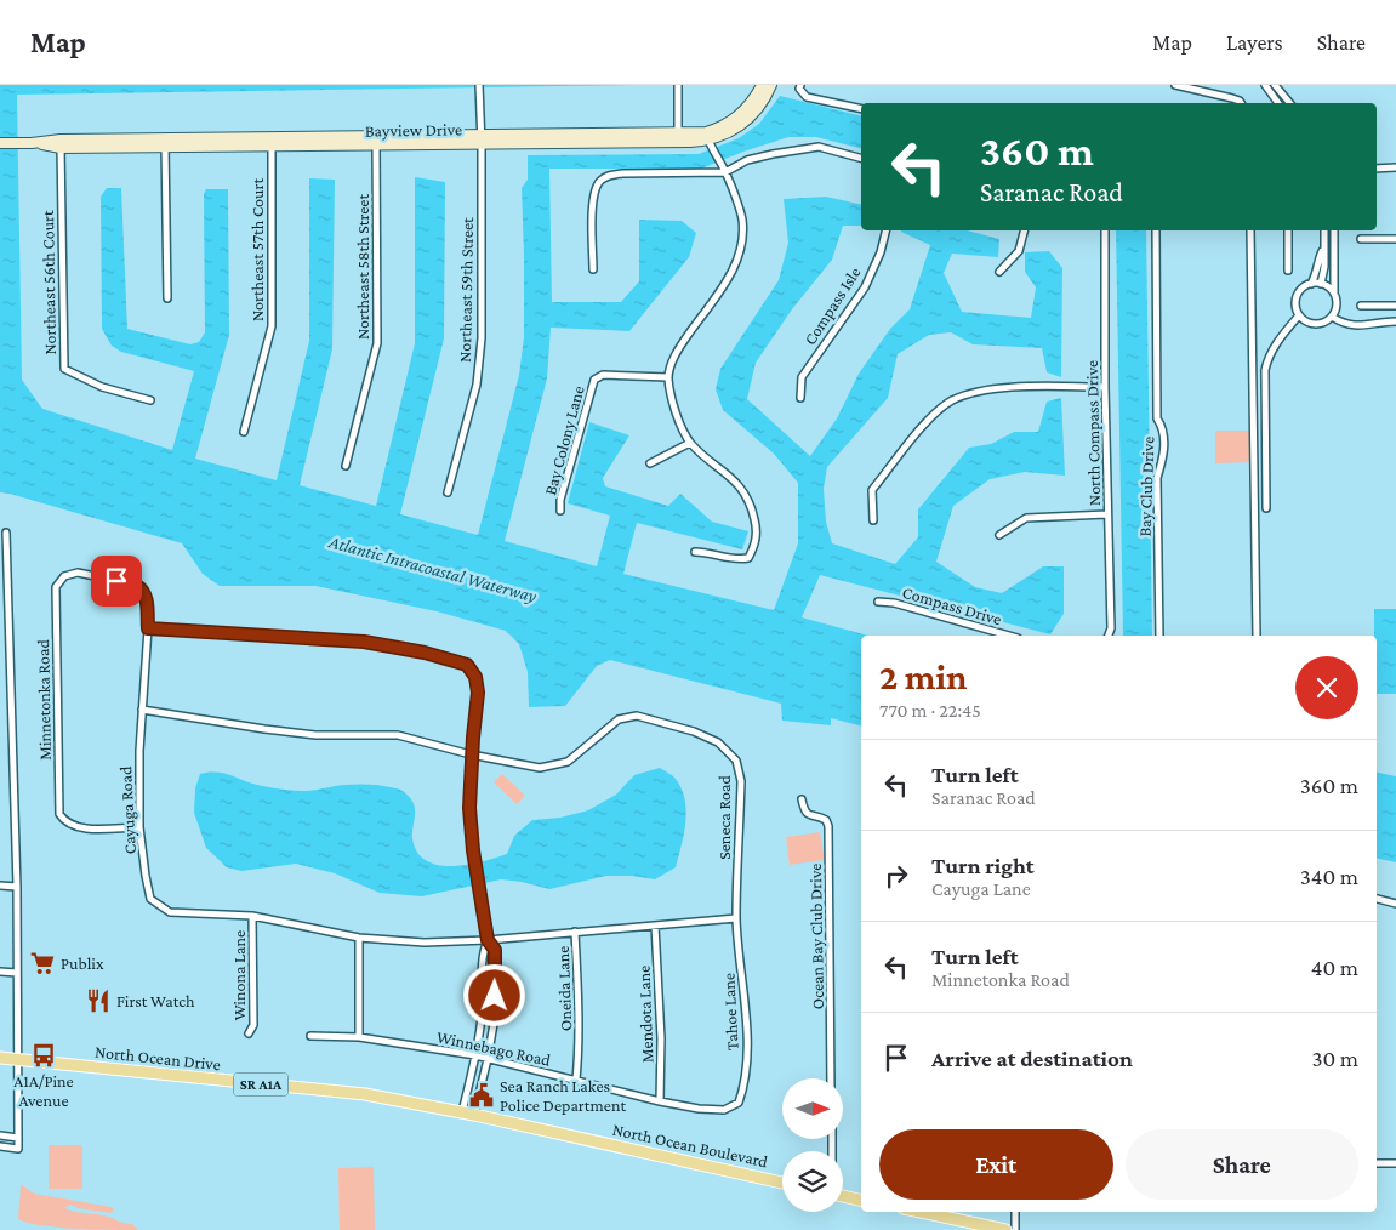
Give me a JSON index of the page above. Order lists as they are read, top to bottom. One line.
{"streets":{"main road":["North Ocean Drive","SR A1A","North Ocean Boulevard"],"street":["Bayview Drive","Northeast 57th Court","Northeast 58th Street","Northeast 56th Court","Northeast 59th Street","Compass Isle","North Compass Drive","Bay Colony Lane","Bay Club Drive","Compass Drive","Minnetonka Road","Cayuga Road","Seneca Road","Ocean Bay Club Drive","Winona Lane","Oneida Lane","Tahoe Lane","Mendota Lane","Winnebago Road"]},"crossings":[["Bayview Drive","Northeast 57th Court"],["Bayview Drive","Northeast 58th Street"],["Bayview Drive","Northeast 56th Court"],["Bayview Drive","Northeast 59th Street"],["Minnetonka Road","Cayuga Road"],["Cayuga Road","Winona Lane"],["Seneca Road","Tahoe Lane"],["Oneida Lane","Winnebago Road"],["Tahoe Lane","Winnebago Road"],["Mendota Lane","Winnebago Road"],["North Ocean Drive","SR A1A"],["North Ocean Drive","North Ocean Boulevard"]],"water":["Atlantic Intracoastal Waterway"],"places":{"supermarket":["Publix"],"restaurant":["First Watch"],"bus stop":["A1A/Pine Avenue"],"public building":["Sea Ranch Lakes Police Department"]},"north":"right","page":{"header":"Map","nav":["Map","Layers","Share"],"turn":["360 m","Saranac Road"],"heading":["2 min","770 m · 22:45"],"list":[{"name":"Turn left","note":"Saranac Road","value":"360 m"},{"name":"Turn right","note":"Cayuga Lane","value":"340 m"},{"name":"Turn left","note":"Minnetonka Road","value":"40 m"},{"name":"Arrive at destination","value":"30 m"}],"buttons":["Exit","Share"]}}
